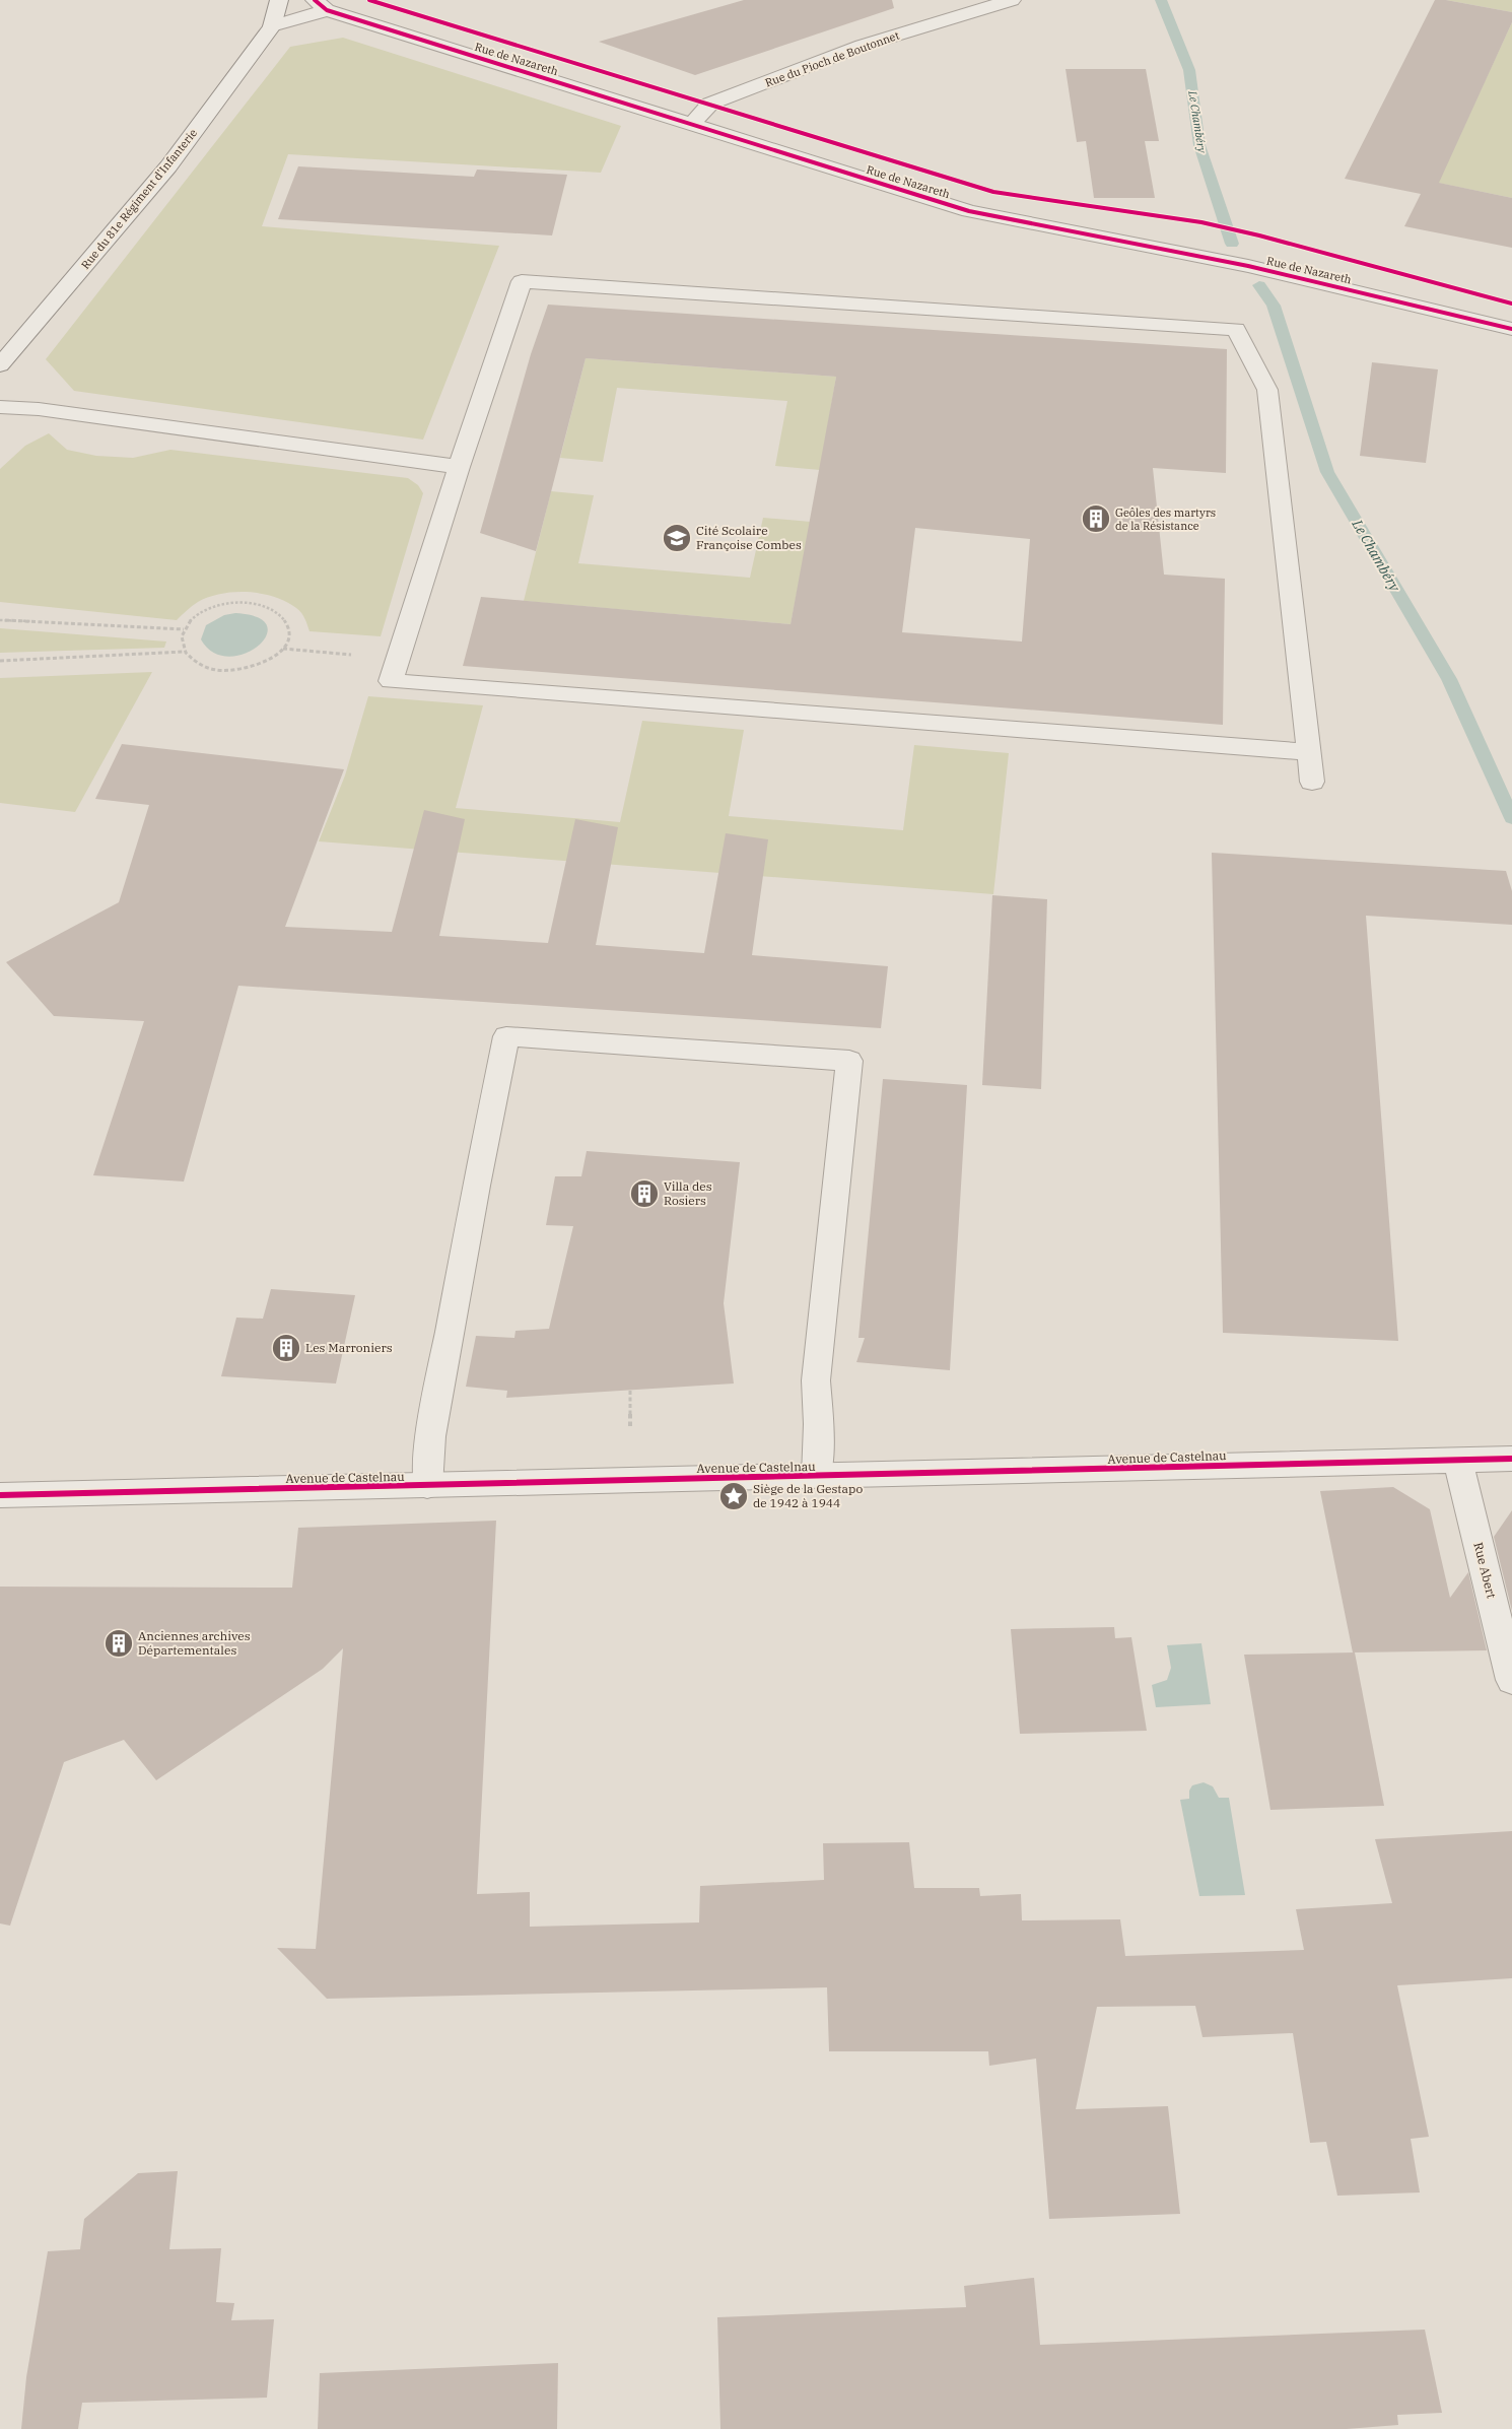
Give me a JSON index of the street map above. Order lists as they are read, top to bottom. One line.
{"streets":{"street":["Rue de Nazareth","Rue du Pioch de Boutonnet","Rue du 81e Régiment d'Infanterie","Avenue de Castelnau","Rue Abert"]},"crossings":[["Rue de Nazareth","Rue du Pioch de Boutonnet"],["Avenue de Castelnau","Rue Abert"]],"water":["Le Chambéry"],"places":{"building":["Geôles des martyrs de la Résistance","Villa des Rosiers","Les Marroniers","Anciennes archives Départementales"],"school or university":["Cité Scolaire Françoise Combes"],"place":["Siège de la Gestapo de 1942 à 1944"]}}
